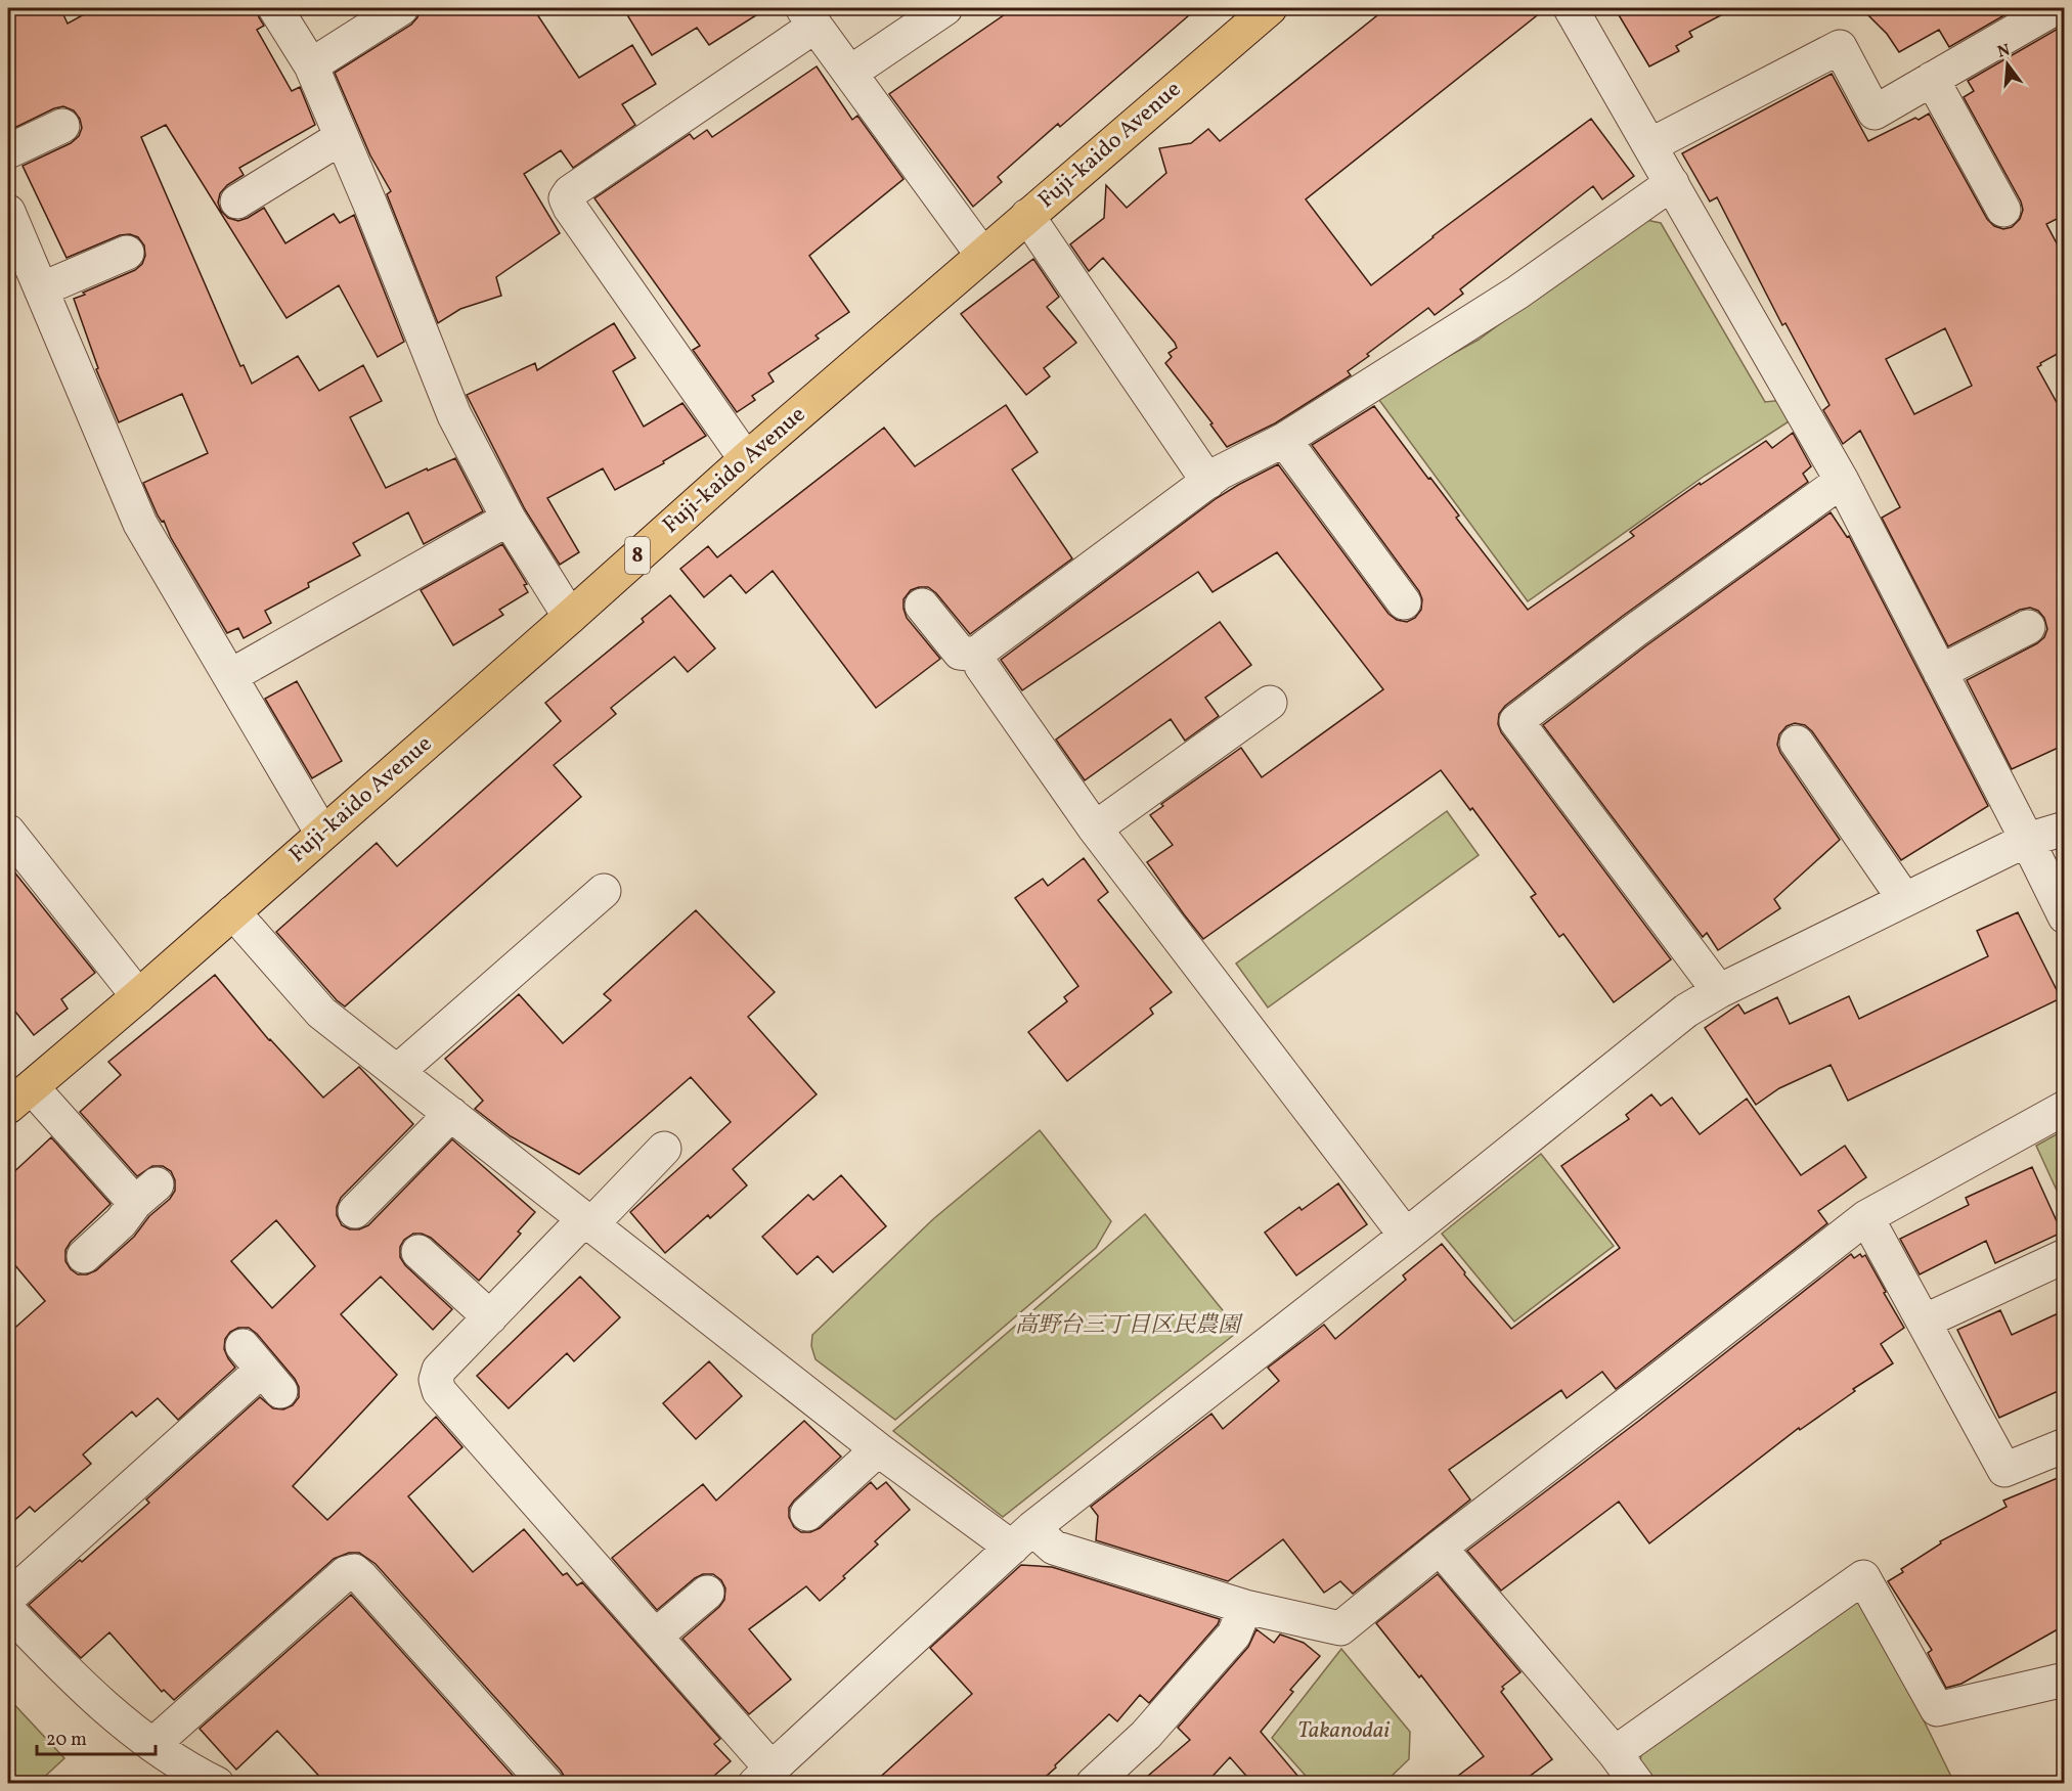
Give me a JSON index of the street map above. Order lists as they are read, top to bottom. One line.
{"streets":{"main road":["Fuji-kaido Avenue","8"]},"parks":["高野台三丁目区民農園","Takanodai"],"scale_bar":"20 m","north":"top"}
